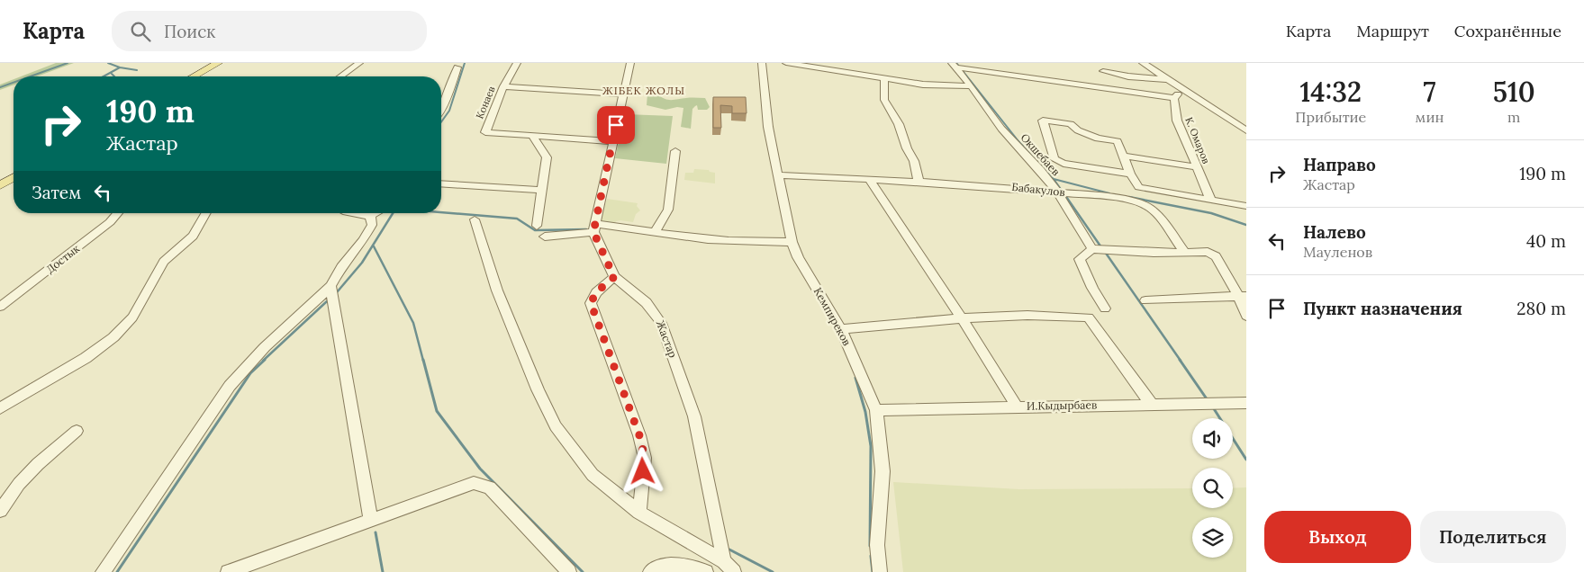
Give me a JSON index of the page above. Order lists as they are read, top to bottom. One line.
{"streets":{"street":["Конаев","К. Омаров","Окшебаев","Бабакулов","Достык","Кемпиреков","Жастар","И.Кыдырбаев"]},"crossings":[["Окшебаев","Бабакулов"],["Бабакулов","Кемпиреков"],["Кемпиреков","И.Кыдырбаев"]],"districts":["ЖІБЕК ЖОЛЫ"],"page":{"header":"Карта","search":"Поиск","nav":["Карта","Маршрут","Сохранённые"],"eta":["14:32","Прибытие","7","мин","510","m"],"turn":["190 m","Жастар"],"list":[{"name":"Направо","note":"Жастар","value":"190 m"},{"name":"Налево","note":"Мауленов","value":"40 m"},{"name":"Пункт назначения","value":"280 m"}],"then":"Затем","buttons":["Выход","Поделиться"]}}
